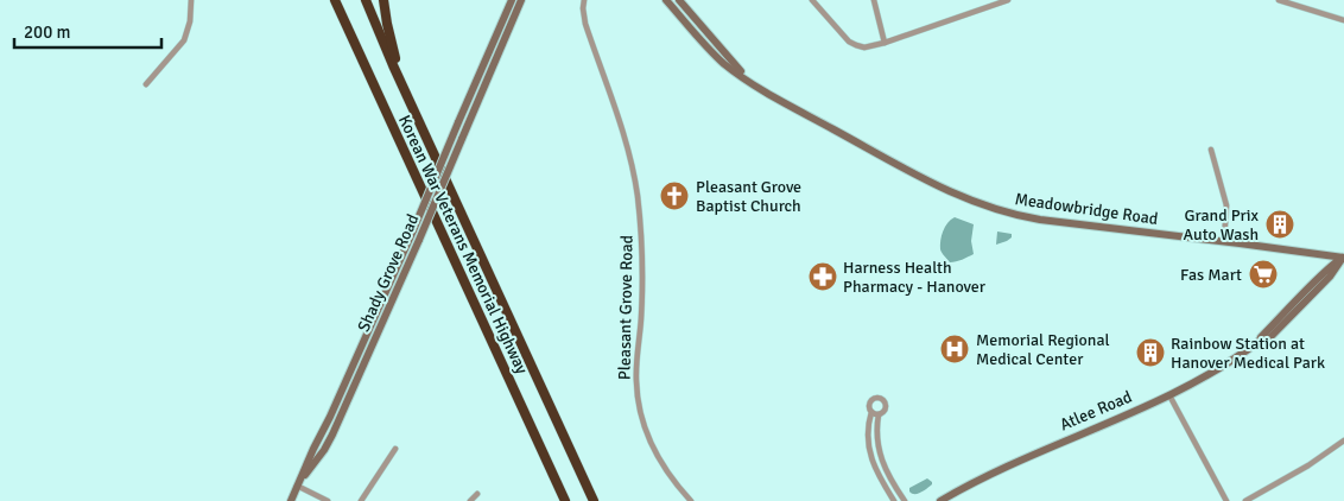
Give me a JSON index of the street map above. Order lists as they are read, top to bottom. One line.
{"streets":{"highway":["Korean War Veterans Memorial Highway"],"main road":["Meadowbridge Road","Shady Grove Road","Atlee Road"],"street":["Pleasant Grove Road"]},"crossings":[["Meadowbridge Road","Atlee Road"]],"places":{"church":["Pleasant Grove Baptist Church"],"building":["Grand Prix Auto Wash","Rainbow Station at Hanover Medical Park"],"supermarket":["Fas Mart"],"pharmacy":["Harness Health Pharmacy - Hanover"],"hospital":["Memorial Regional Medical Center"]},"scale_bar":"200 m"}
